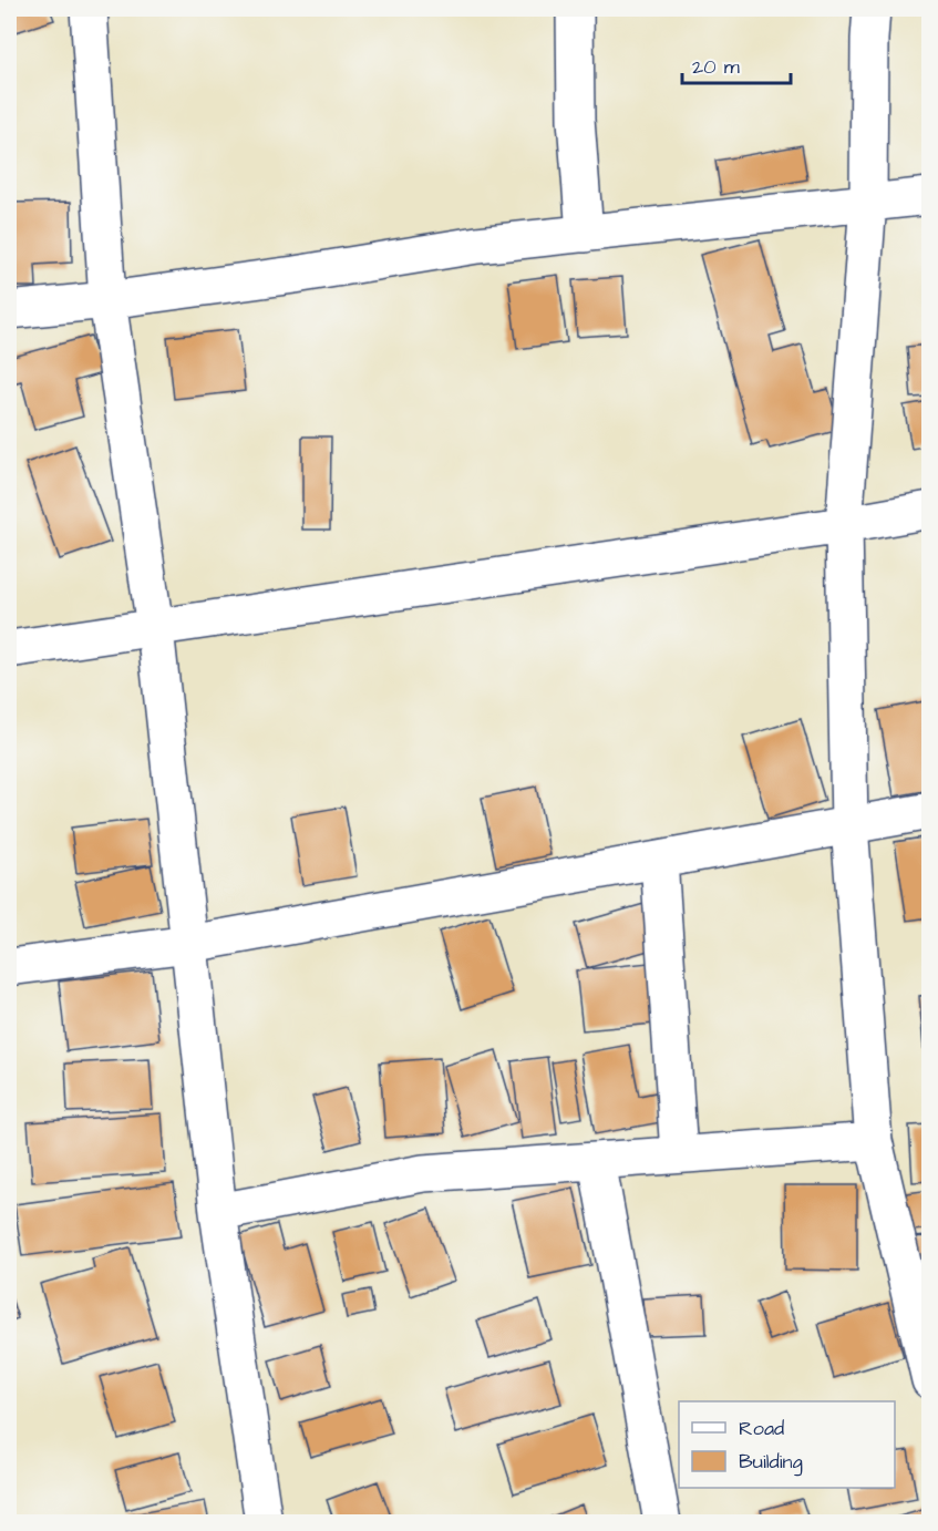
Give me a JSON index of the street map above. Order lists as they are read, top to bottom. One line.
{"legend":["Road","Building"],"scale_bar":"20 m"}
